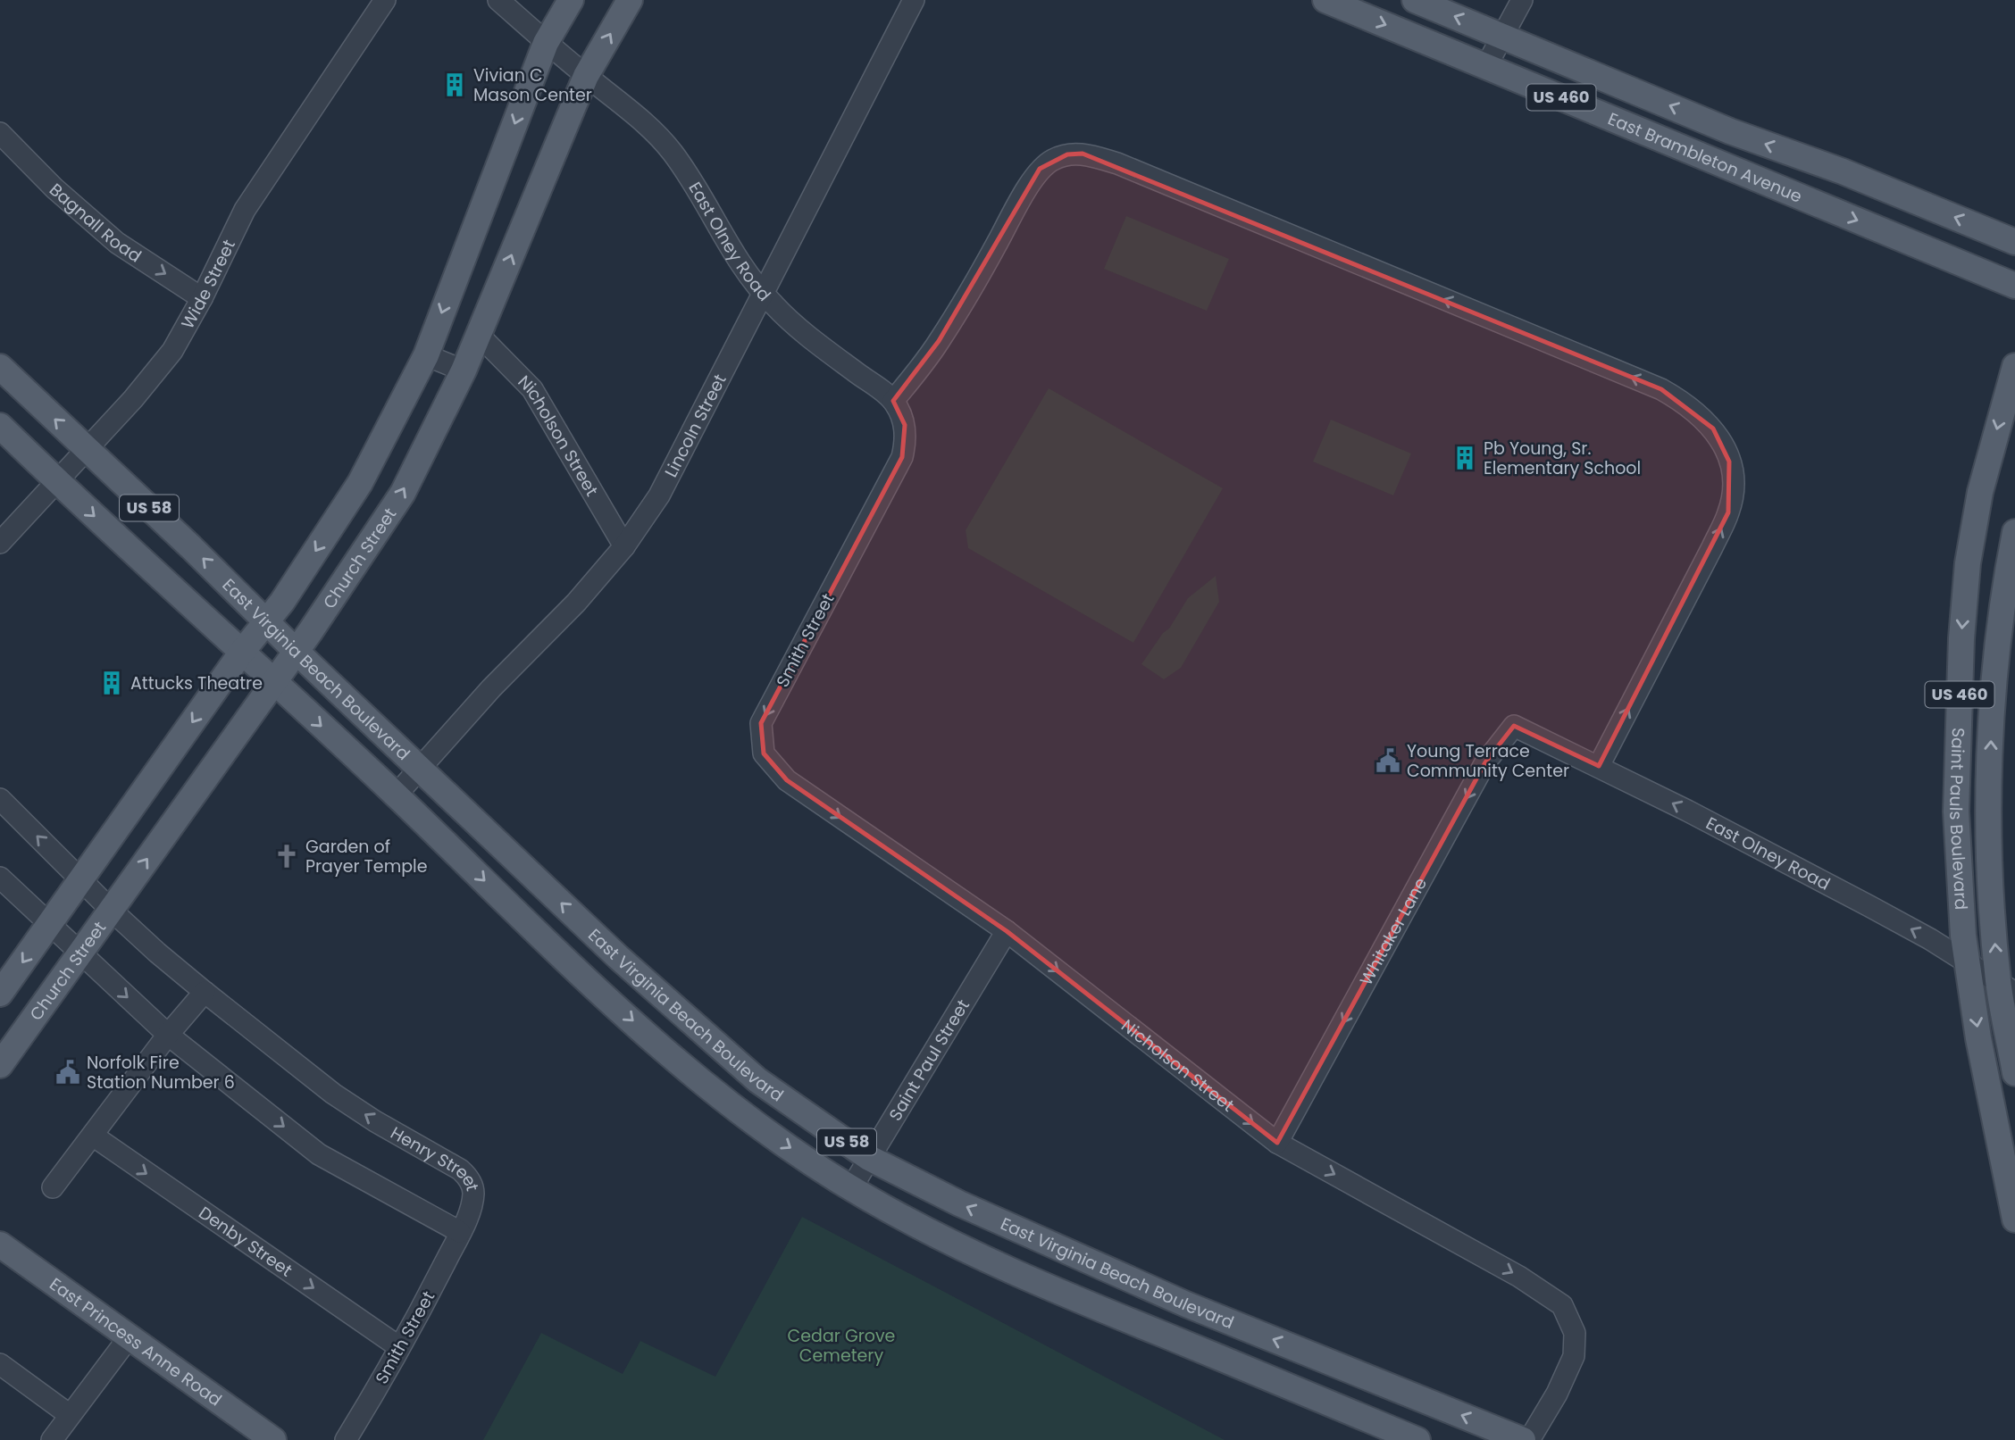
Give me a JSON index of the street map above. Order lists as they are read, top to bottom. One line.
{"streets":{"main road":["US 460","East Brambleton Avenue","US 58","Church Street","East Virginia Beach Boulevard","Saint Pauls Boulevard","East Princess Anne Road"],"street":["Bagnall Road","East Olney Road","Wide Street","Lincoln Street","Nicholson Street","Smith Street","Whitaker Lane","Saint Paul Street","Henry Street","Denby Street"]},"crossings":[["Bagnall Road","Wide Street"],["East Olney Road","Lincoln Street"],["East Olney Road","Church Street"],["East Olney Road","Smith Street"],["East Olney Road","Saint Pauls Boulevard"],["East Olney Road","Whitaker Lane"],["Wide Street","US 58"],["Wide Street","East Virginia Beach Boulevard"],["Lincoln Street","Nicholson Street"],["Lincoln Street","US 58"],["Lincoln Street","East Virginia Beach Boulevard"],["Nicholson Street","Church Street"],["Nicholson Street","Smith Street"],["Nicholson Street","Whitaker Lane"],["Nicholson Street","Saint Paul Street"],["US 58","Church Street"],["US 58","Saint Paul Street"],["Church Street","East Virginia Beach Boulevard"],["Church Street","Henry Street"],["Smith Street","Henry Street"],["Smith Street","Denby Street"],["East Virginia Beach Boulevard","Saint Paul Street"]],"one_way":["Bagnall Road","East Olney Road","Nicholson Street","Smith Street","Whitaker Lane","Denby Street"],"parks":["Cedar Grove Cemetery"],"places":{"building":["Vivian C Mason Center","Pb Young, Sr. Elementary School","Attucks Theatre"],"public building":["Young Terrace Community Center","Norfolk Fire Station Number 6"],"church":["Garden of Prayer Temple"]}}
